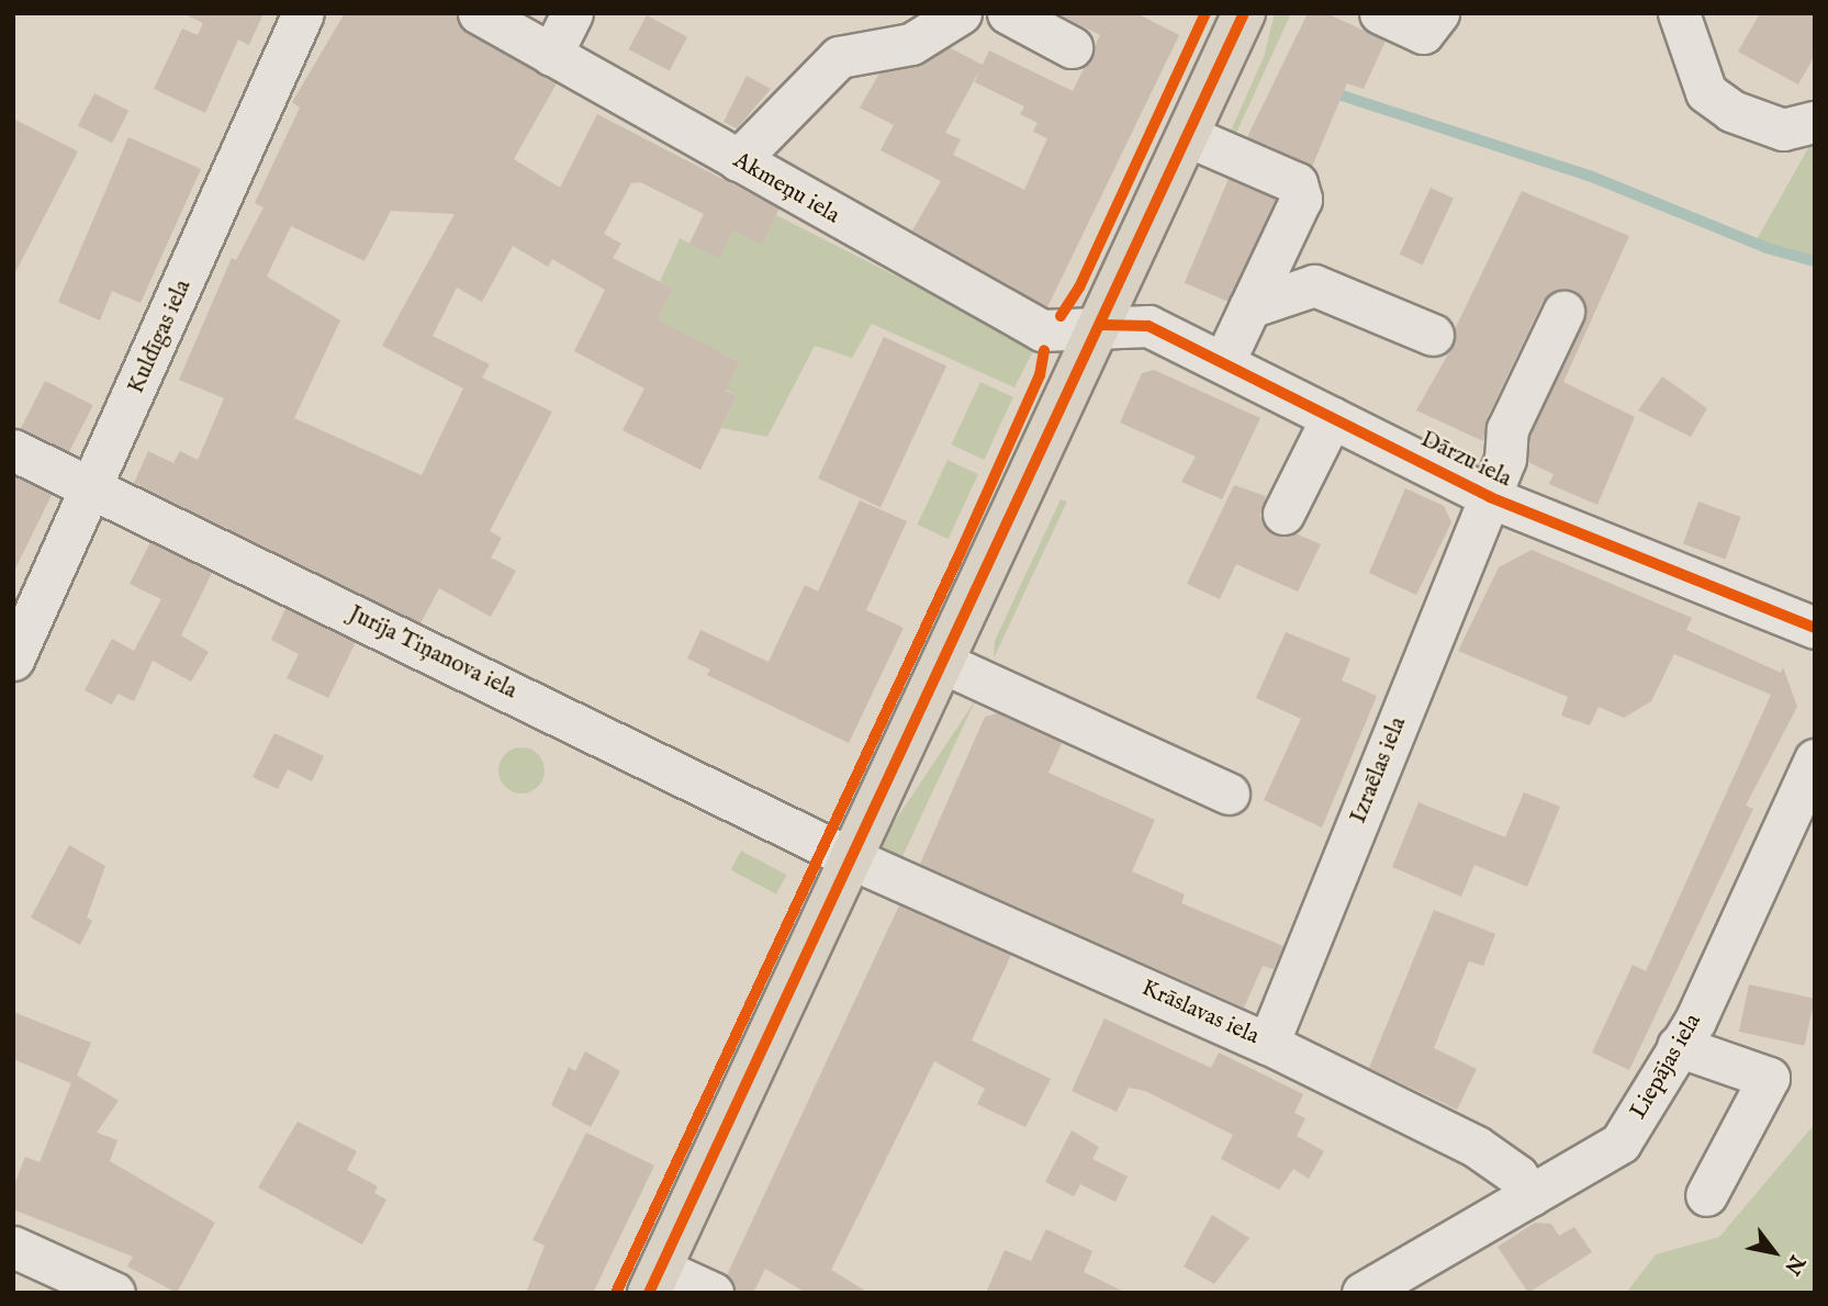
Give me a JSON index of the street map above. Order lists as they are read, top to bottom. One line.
{"streets":{"street":["Akmeņu iela","Kuldīgas iela","Dārzu iela","Jurija Tiņanova iela","Izraēlas iela","Krāslavas iela","Liepājas iela"]},"crossings":[["Akmeņu iela","Dārzu iela"],["Kuldīgas iela","Jurija Tiņanova iela"],["Dārzu iela","Izraēlas iela"],["Jurija Tiņanova iela","Krāslavas iela"],["Izraēlas iela","Krāslavas iela"],["Krāslavas iela","Liepājas iela"]],"north":"bottom right"}
